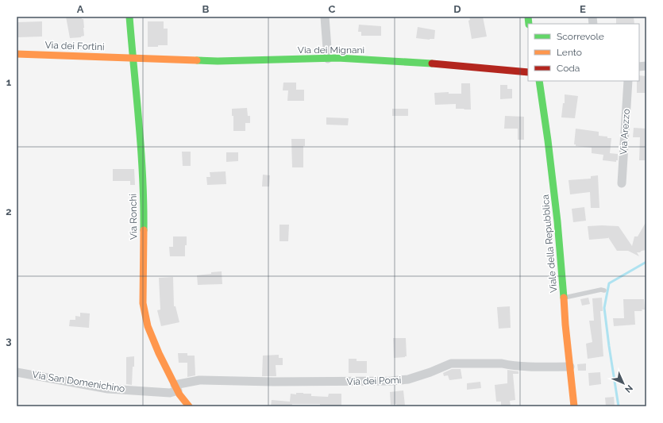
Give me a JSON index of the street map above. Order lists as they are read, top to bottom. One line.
{"streets":{"street":["Via dei Fortini","Via dei Mignani","Via Arezzo","Via Ronchi","Viale della Repubblica","Via dei Pomi","Via San Domenichino"]},"crossings":[["Via dei Fortini","Via dei Mignani"],["Via dei Fortini","Via Ronchi"],["Via dei Mignani","Via Ronchi"],["Via Ronchi","Via dei Pomi"],["Via Ronchi","Via San Domenichino"],["Viale della Repubblica","Via dei Pomi"],["Via dei Pomi","Via San Domenichino"]],"legend":["Scorrevole","Lento","Coda"],"north":"bottom right","grid":{"columns":["A","B","C","D","E"],"rows":["1","2","3"]}}
